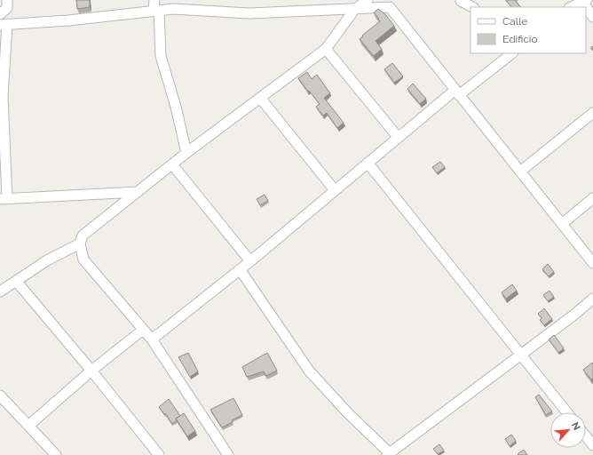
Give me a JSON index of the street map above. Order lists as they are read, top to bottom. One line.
{"legend":["Calle","Edificio"],"north":"top right"}
